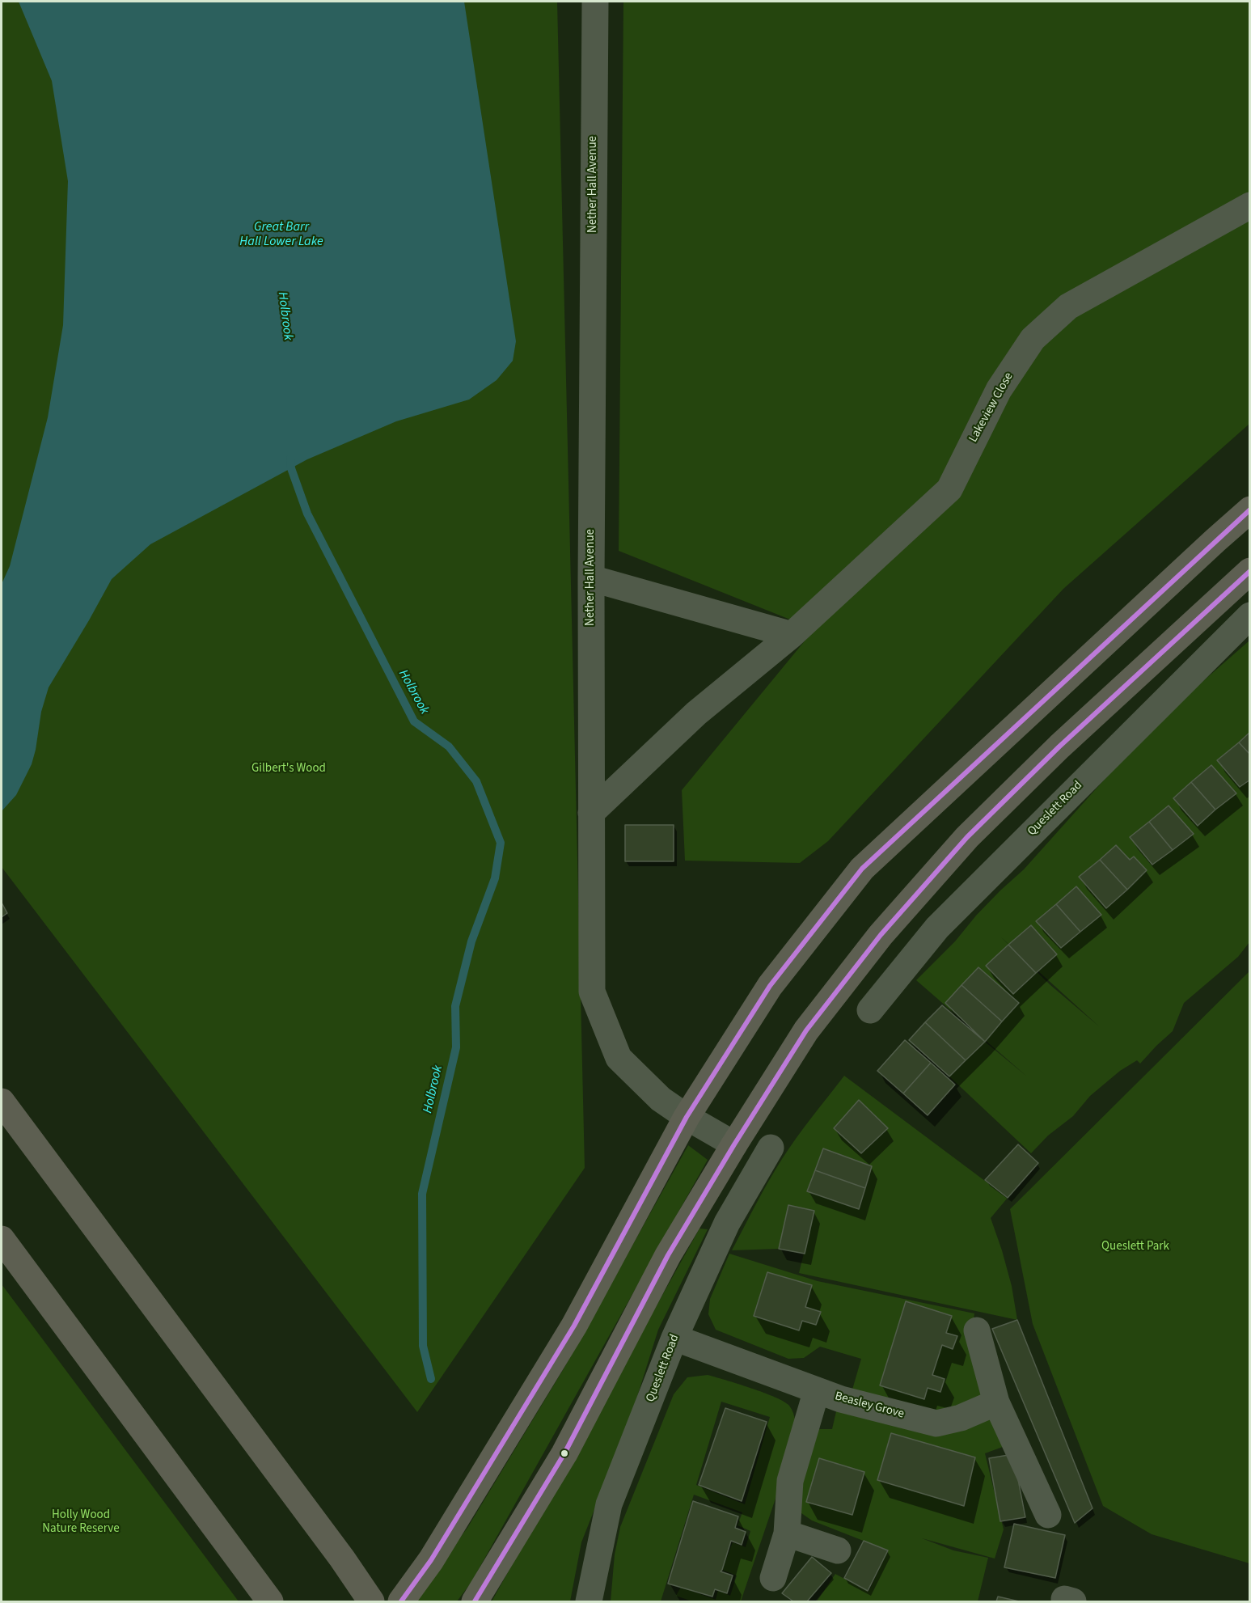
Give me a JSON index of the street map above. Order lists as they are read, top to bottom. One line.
{"streets":{"street":["Nether Hall Avenue","Lakeview Close","Queslett Road","Beasley Grove"]},"crossings":[["Nether Hall Avenue","Lakeview Close"],["Queslett Road","Beasley Grove"]],"water":["Great Barr Hall Lower Lake","Holbrook"],"parks":["Gilbert's Wood","Queslett Park","Holly Wood Nature Reserve"]}
